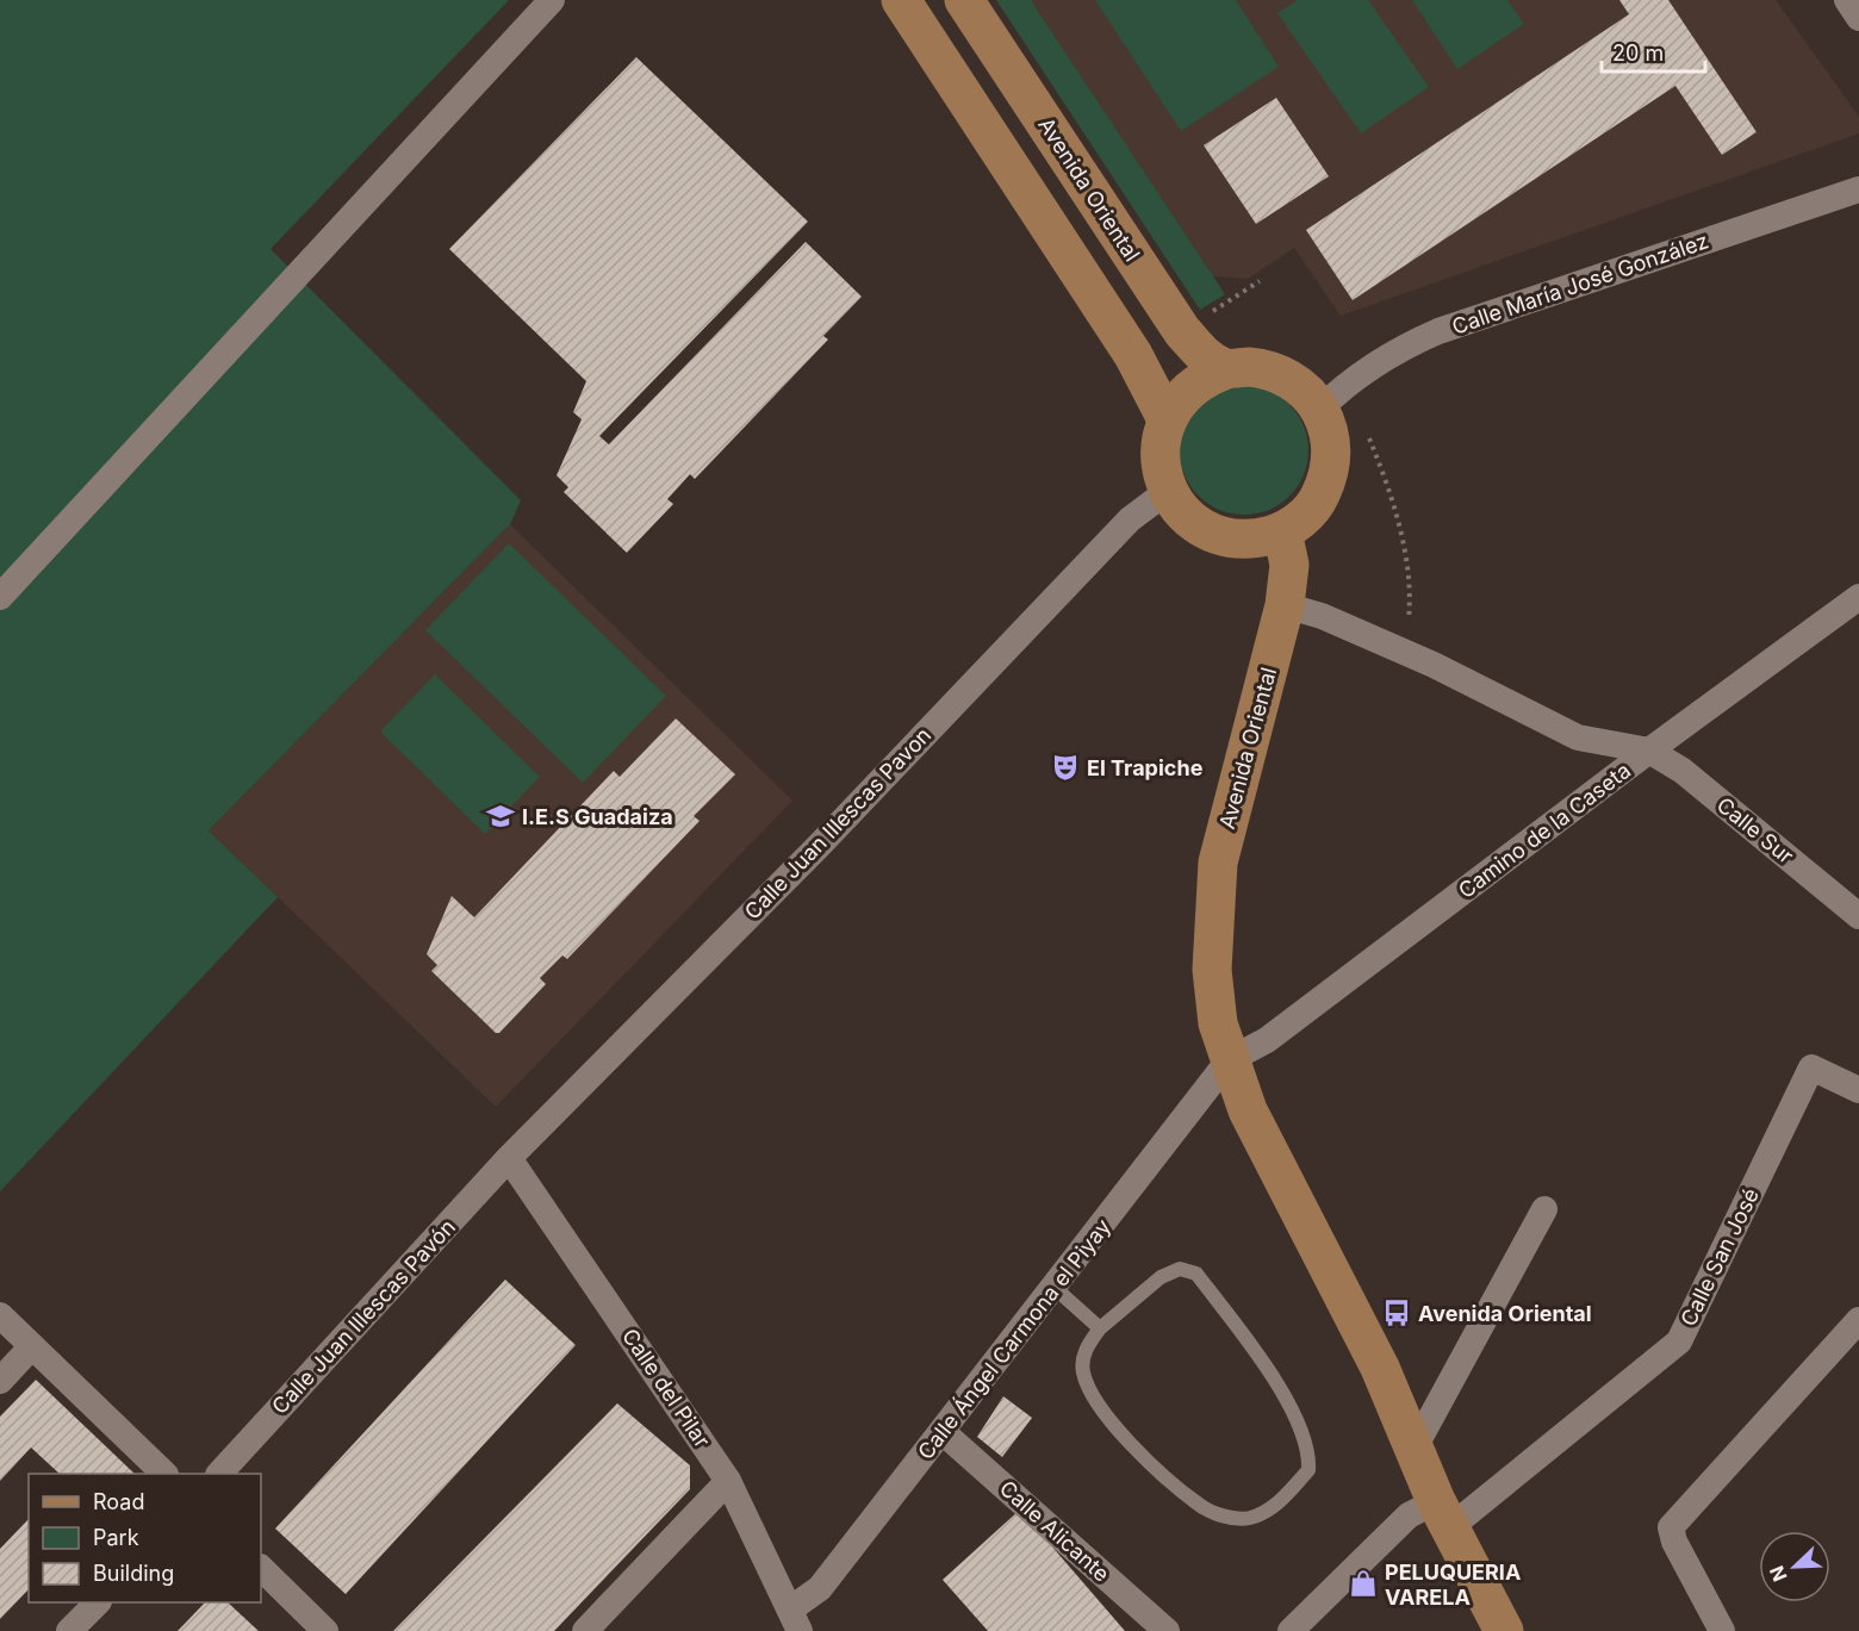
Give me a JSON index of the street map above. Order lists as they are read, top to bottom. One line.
{"streets":{"street":["Avenida Oriental","Calle María José González","Calle Juan Illescas Pavon","Camino de la Caseta","Calle Sur","Calle San José","Calle Juan Illescas Pavón","Calle Ángel Carmona el Piyay","Calle del Pilar","Calle Alicante"]},"crossings":[["Avenida Oriental","Calle María José González"],["Avenida Oriental","Calle Juan Illescas Pavon"],["Avenida Oriental","Camino de la Caseta"],["Avenida Oriental","Calle San José"],["Avenida Oriental","Calle Ángel Carmona el Piyay"],["Calle María José González","Calle Juan Illescas Pavon"],["Calle Juan Illescas Pavon","Calle Juan Illescas Pavón"],["Calle Juan Illescas Pavon","Calle del Pilar"],["Camino de la Caseta","Calle Sur"],["Camino de la Caseta","Calle Ángel Carmona el Piyay"],["Calle Juan Illescas Pavón","Calle del Pilar"],["Calle Ángel Carmona el Piyay","Calle del Pilar"],["Calle Ángel Carmona el Piyay","Calle Alicante"]],"places":{"theatre":["El Trapiche"],"school or university":["I.E.S Guadaiza"],"bus stop":["Avenida Oriental"],"shop":["PELUQUERIA VARELA"]},"legend":["Road","Park","Building"],"scale_bar":"20 m","north":"bottom left"}
